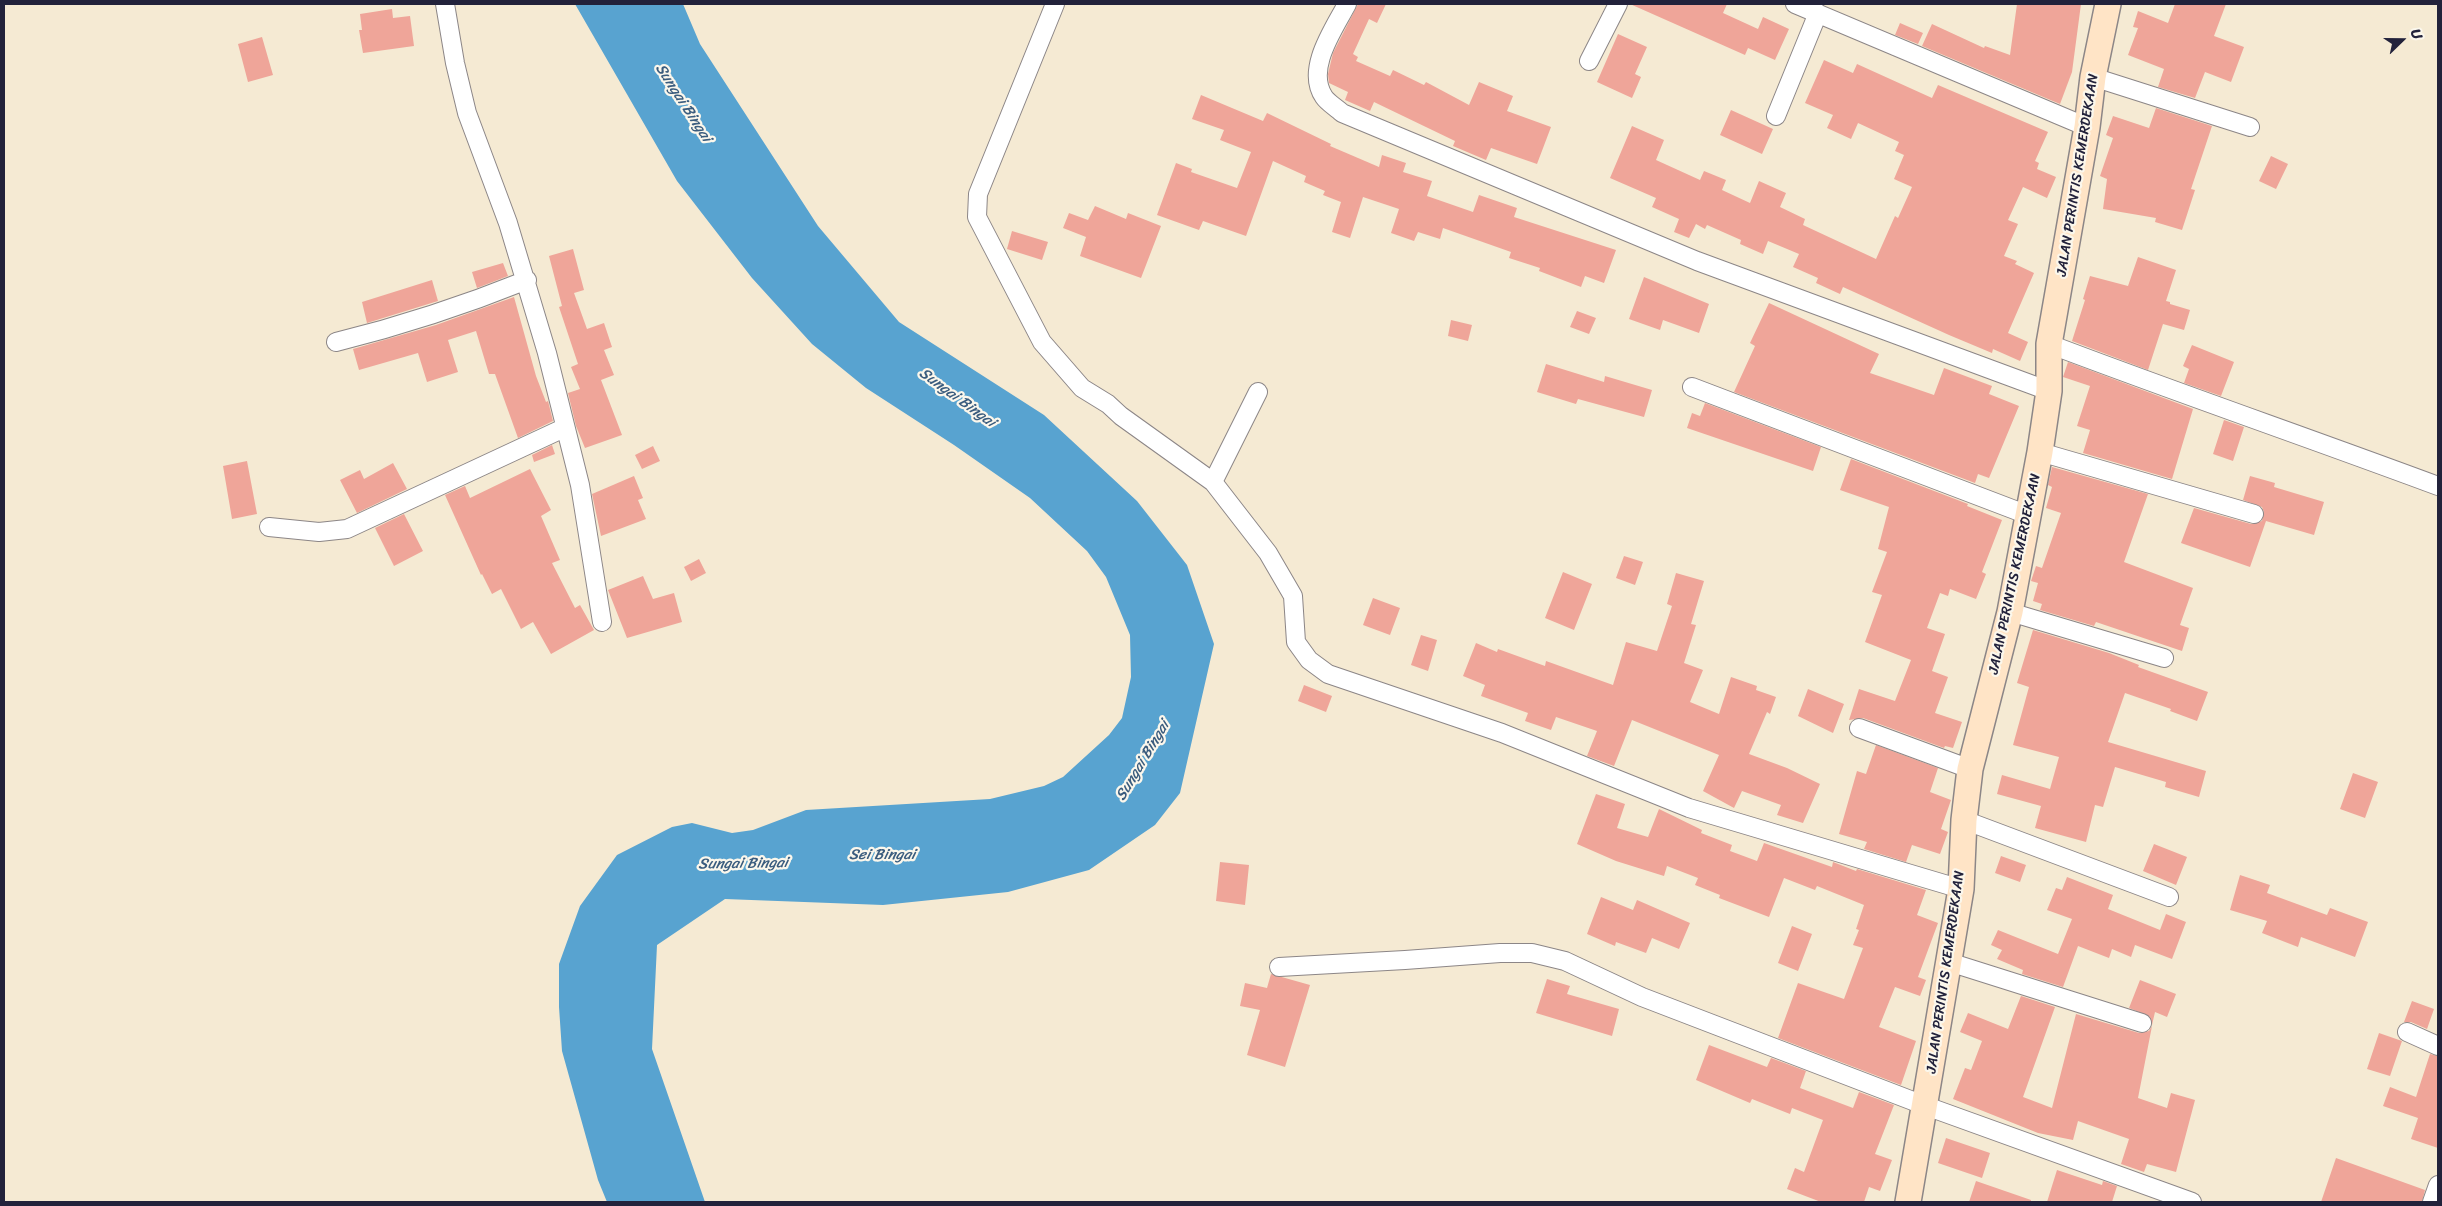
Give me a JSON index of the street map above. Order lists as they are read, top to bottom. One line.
{"streets":{"street":["JALAN PERINTIS KEMERDEKAAN"]},"water":["Sungai Bingai","Sei Bingai"],"north":"right"}
